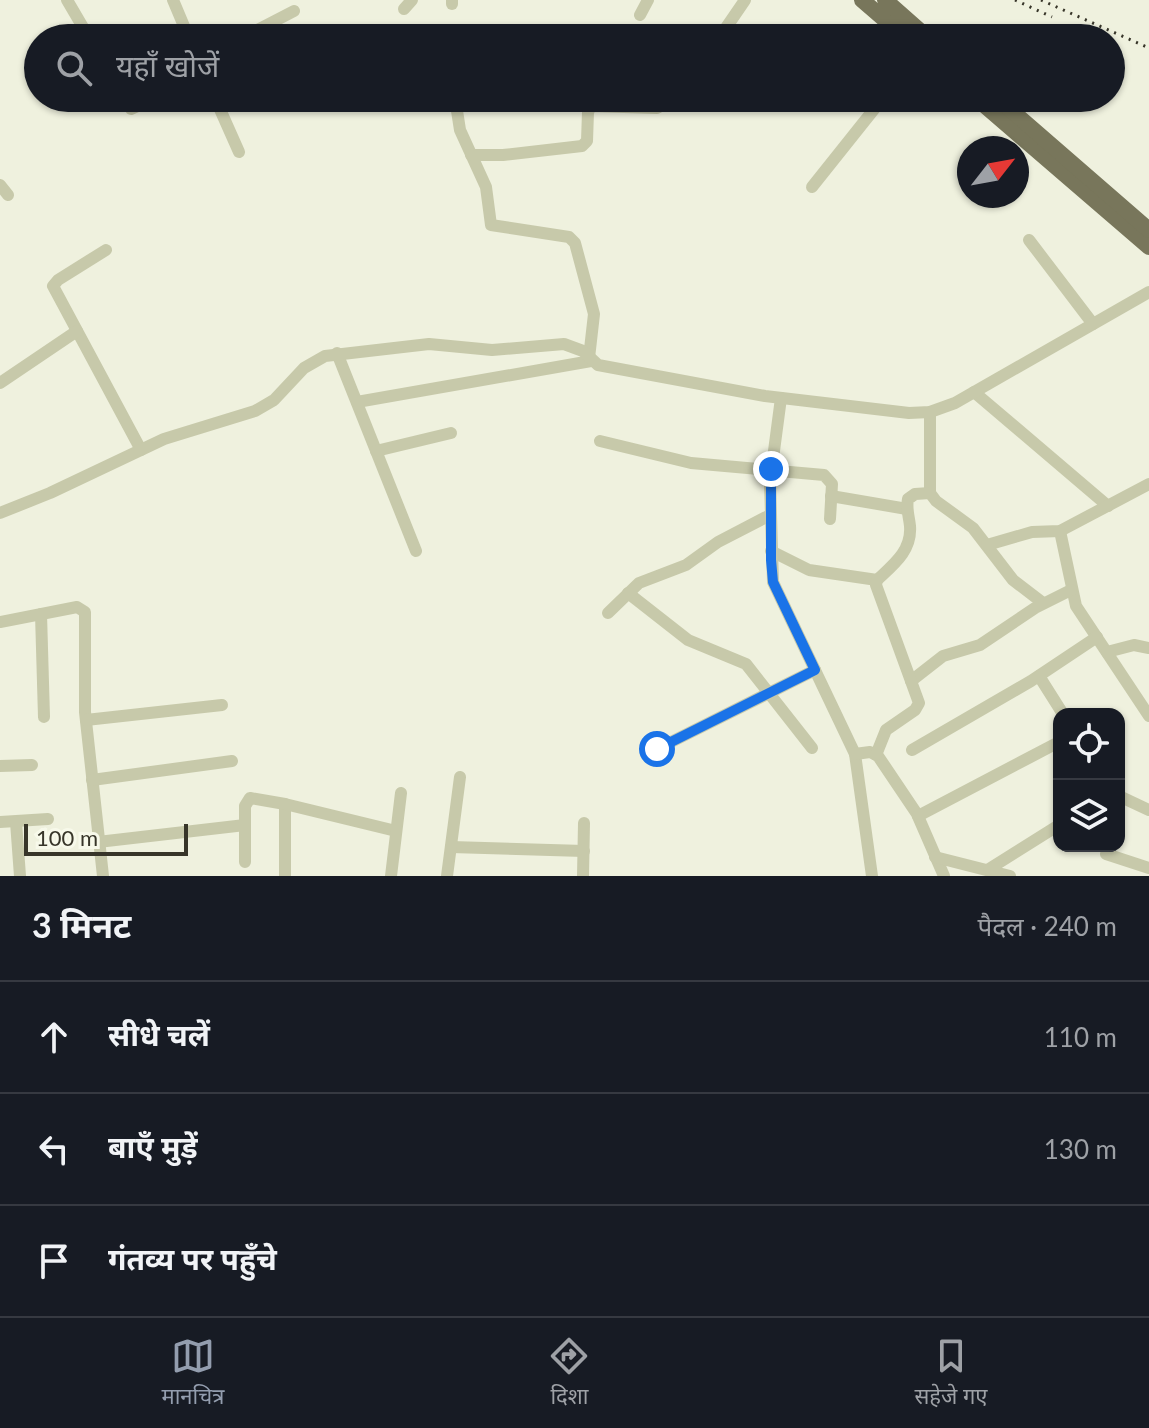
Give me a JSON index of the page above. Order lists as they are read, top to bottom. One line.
{"scale_bar":"100 m","north":"top right","page":{"search":"यहाँ खोजें","scale":"100 m","heading":["3 मिनट","पैदल · 240 m"],"list":[["सीधे चलें","110 m"],["बाएँ मुड़ें","130 m"],"गंतव्य पर पहुँचे"],"nav":["मानचित्र","दिशा","सहेजे गए"]}}
